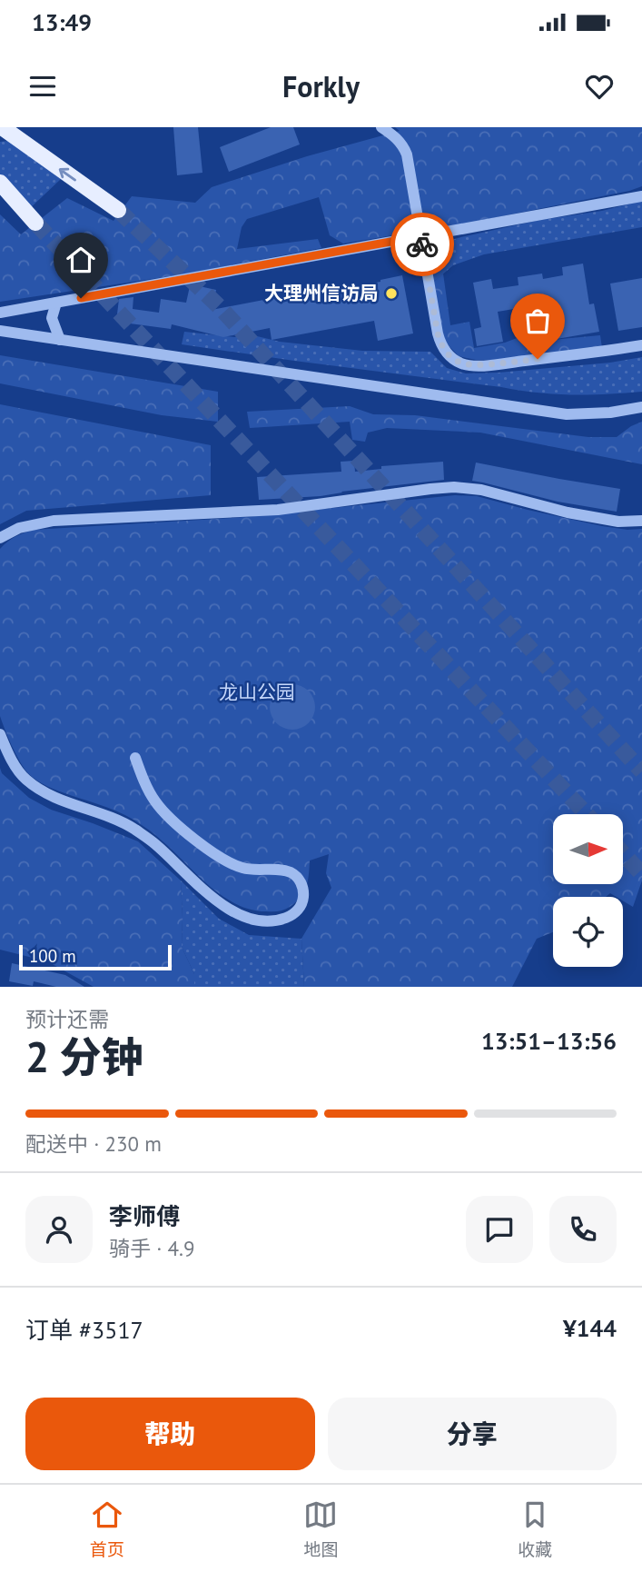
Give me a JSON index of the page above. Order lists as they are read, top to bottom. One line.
{"parks":["龙山公园"],"places":["大理州信访局"],"scale_bar":"100 m","north":"right","page":{"status":"13:49","header":"Forkly","scale":"100 m","heading":["2 分钟","预计还需","13:51–13:56"],"panel":["李师傅","骑手 · 4.9","订单 #3517","¥144"],"bar":"配送中 · 230 m","buttons":["帮助","分享"],"tabs":["首页","地图","收藏"]}}
